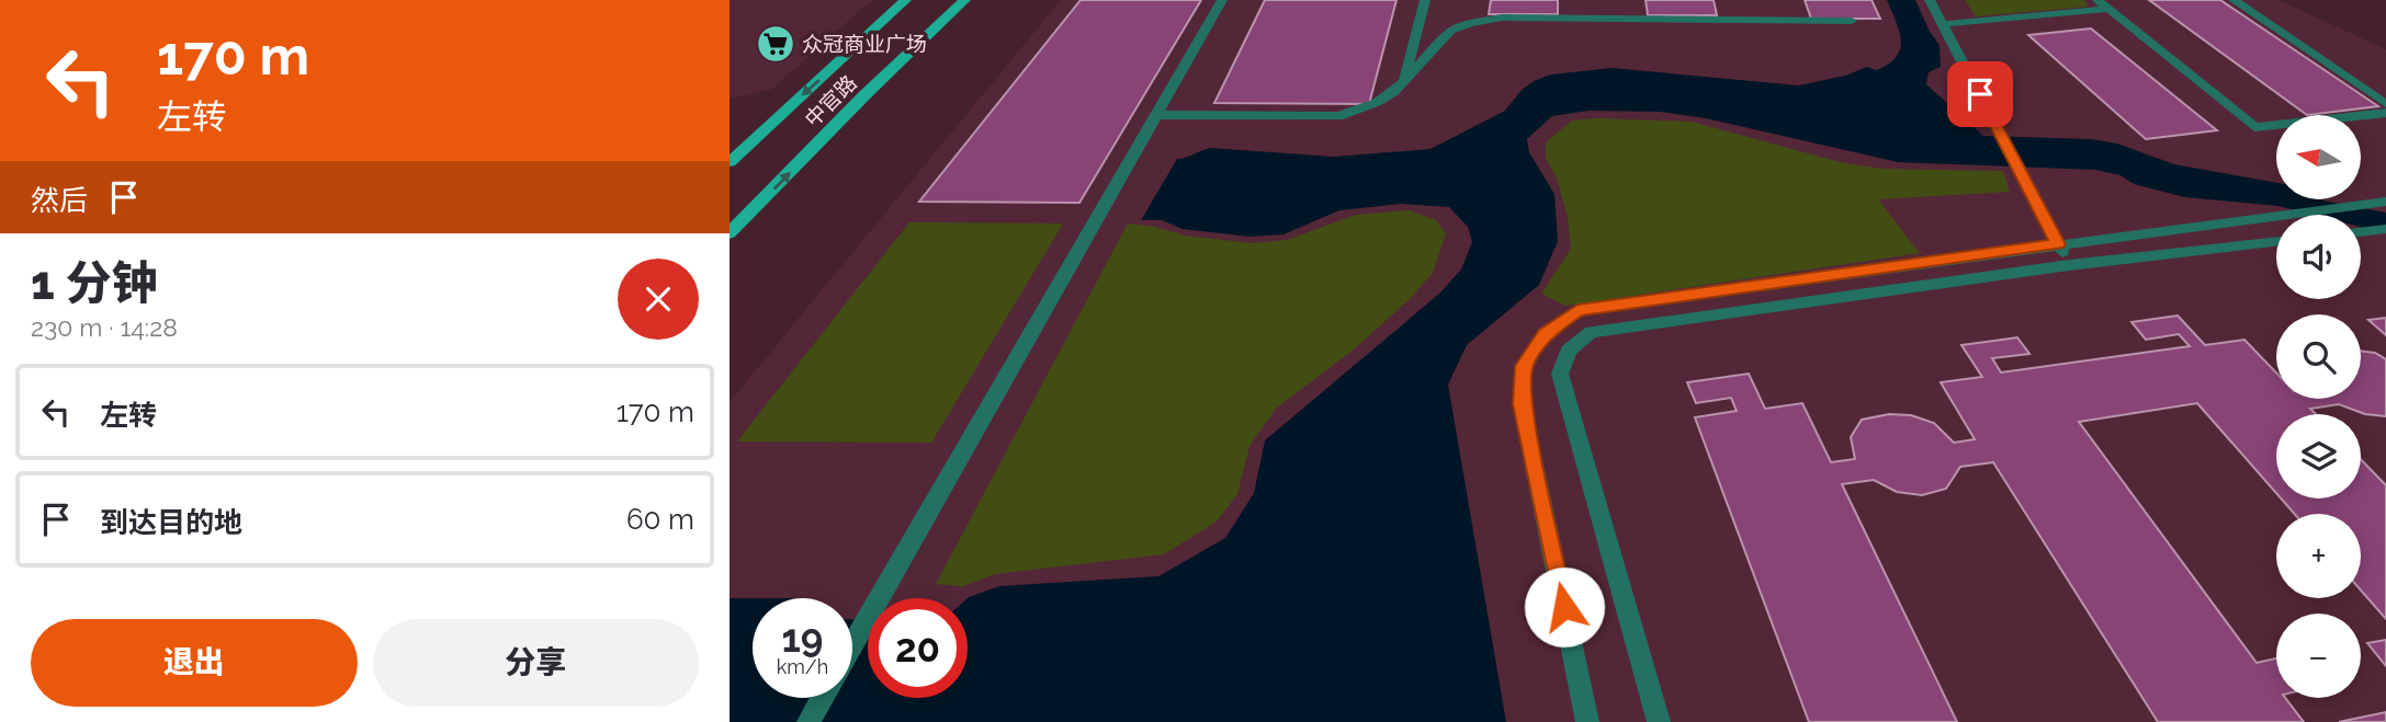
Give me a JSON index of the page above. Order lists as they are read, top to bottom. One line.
{"streets":{"main road":["中官路"]},"places":{"supermarket":["众冠商业广场"]},"north":"left","page":{"turn":["170 m","左转"],"map_buttons":["+","−"],"then":"然后","heading":["1 分钟","230 m · 14:28"],"list":[{"name":"左转","value":"170 m"},{"name":"到达目的地","value":"60 m"}],"speed":"19 km/h","limit":"20","buttons":["退出","分享"]}}
